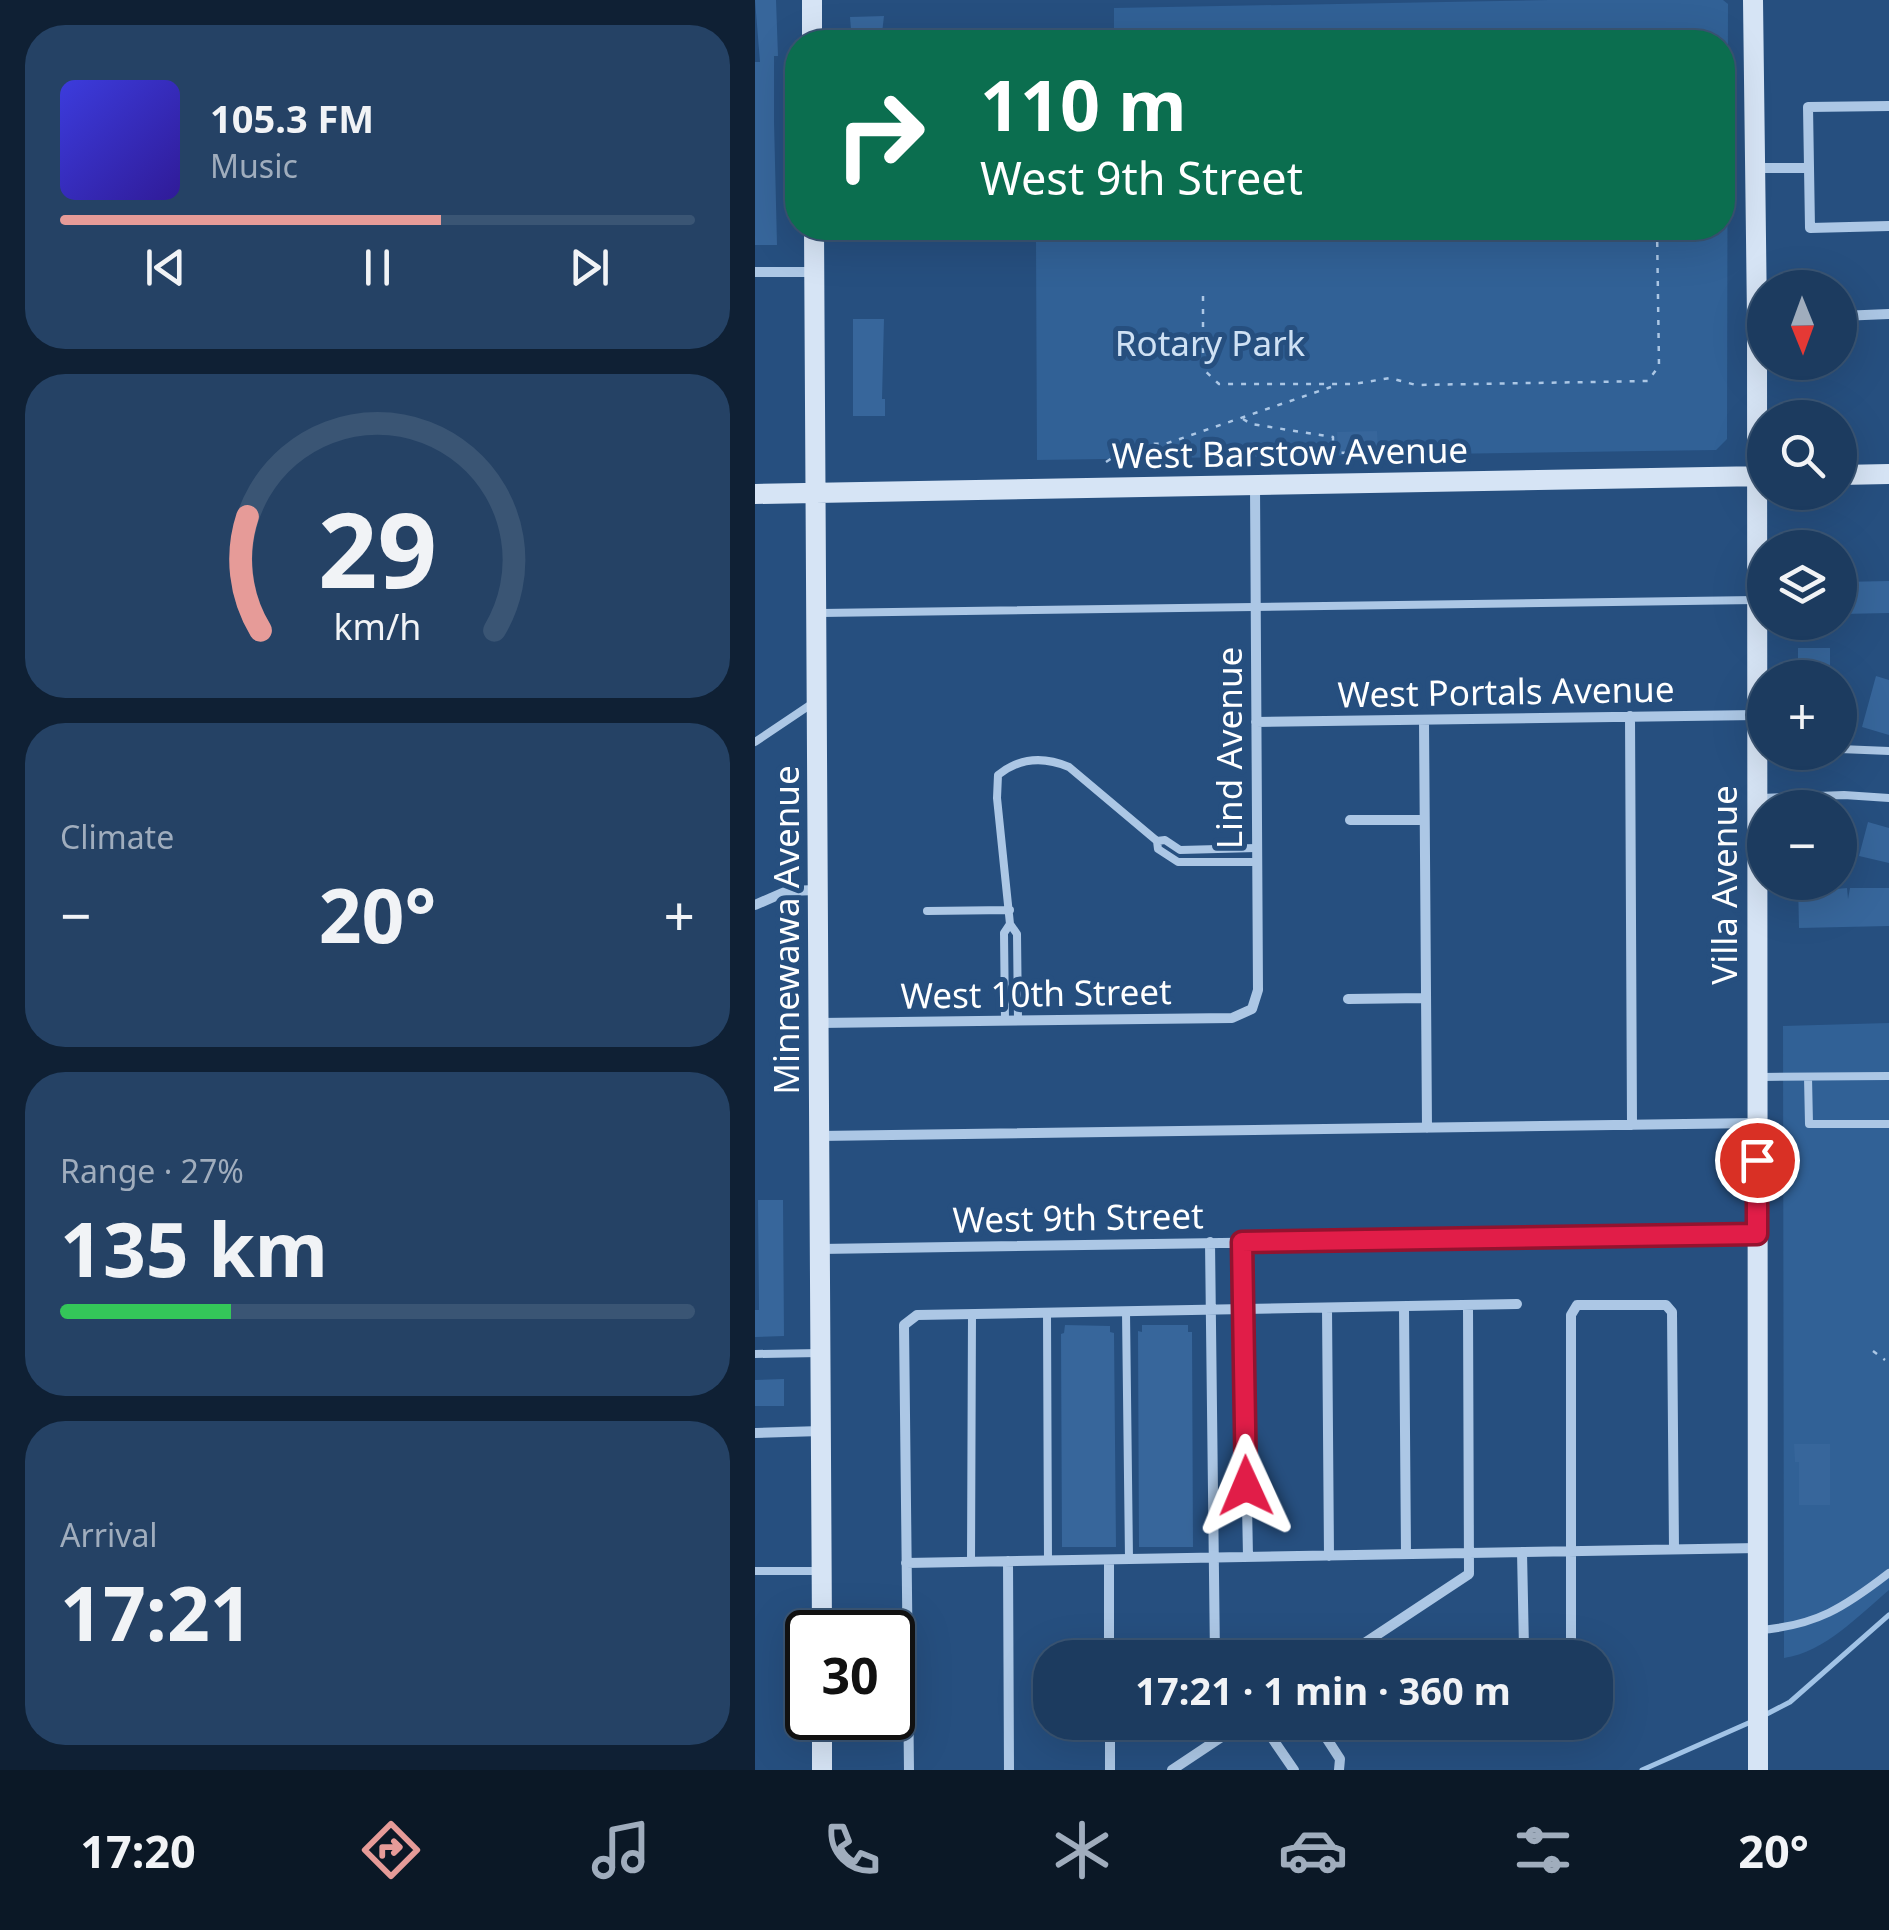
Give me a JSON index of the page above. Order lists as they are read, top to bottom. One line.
{"streets":{"main road":["West Barstow Avenue","Villa Avenue","Minnewawa Avenue"],"street":["West Portals Avenue","Lind Avenue","West 10th Street","West 9th Street"]},"crossings":[["West Barstow Avenue","Lind Avenue"],["West Barstow Avenue","Minnewawa Avenue"],["West Portals Avenue","Lind Avenue"],["Lind Avenue","West 10th Street"],["Villa Avenue","West 9th Street"],["Minnewawa Avenue","West 10th Street"],["Minnewawa Avenue","West 9th Street"]],"parks":["Rotary Park"],"north":"bottom","page":{"turn":["110 m","West 9th Street"],"song":["105.3 FM","Music"],"map_buttons":["+","−"],"tile":["Climate",["Range · 27%","135 km"],["Arrival","17:21"]],"heat":["−","20°","+"],"limit":"30","trip":"17:21 · 1 min · 360 m","tabs":["17:20","20°"],"gauge":["29","km/h"]}}
